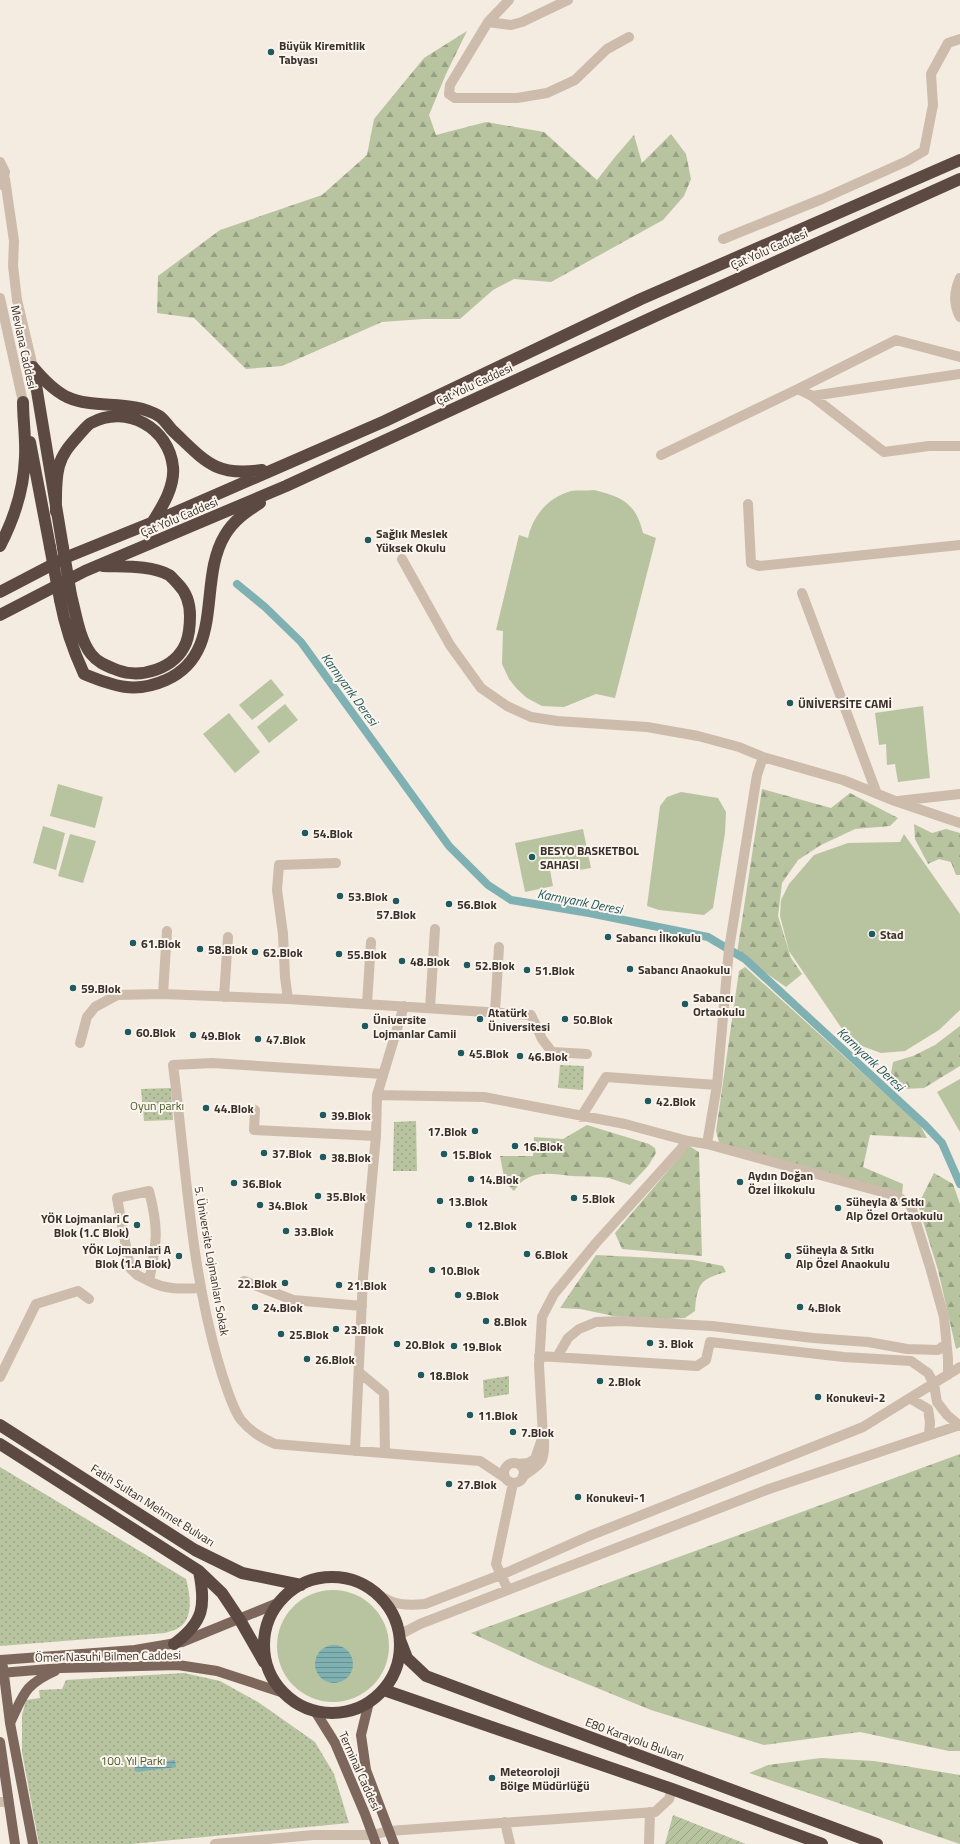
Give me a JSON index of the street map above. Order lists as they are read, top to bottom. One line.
{"streets":{"highway":["Çat Yolu Caddesi","Fatih Sultan Mehmet Bulvarı","E80 Karayolu Bulvarı"],"main road":["Ömer Nasuhi Bilmen Caddesi","Terminal Caddesi"],"street":["Mevlana Caddesi","5. Üniversite Lojmanları Sokak"]},"crossings":[["Fatih Sultan Mehmet Bulvarı","Ömer Nasuhi Bilmen Caddesi"],["Fatih Sultan Mehmet Bulvarı","E80 Karayolu Bulvarı"],["Fatih Sultan Mehmet Bulvarı","Terminal Caddesi"],["Ömer Nasuhi Bilmen Caddesi","E80 Karayolu Bulvarı"],["Ömer Nasuhi Bilmen Caddesi","Terminal Caddesi"],["E80 Karayolu Bulvarı","Terminal Caddesi"]],"water":["Karnıyarık Deresi"],"parks":["Oyun parkı","100. Yıl Parkı"],"places":["Büyük Kiremitlik Tabyası","Sağlık Meslek Yüksek Okulu","ÜNİVERSİTE CAMİ","54.Blok","BESYO BASKETBOL SAHASI","53.Blok","57.Blok","56.Blok","Stad","Sabancı İlkokulu","61.Blok","58.Blok","62.Blok","55.Blok","48.Blok","52.Blok","Sabancı Anaokulu","51.Blok","59.Blok","Sabancı Ortaokulu","Atatürk Üniversitesi","50.Blok","Üniversite Lojmanlar Camii","60.Blok","49.Blok","47.Blok","45.Blok","46.Blok","42.Blok","44.Blok","39.Blok","17.Blok","16.Blok","37.Blok","15.Blok","38.Blok","14.Blok","Aydın Doğan Özel İlkokulu","36.Blok","35.Blok","5.Blok","13.Blok","34.Blok","Süheyla & Sıtkı Alp Özel Ortaokulu","YÖK Lojmanlari C Blok (1.C Blok)","12.Blok","33.Blok","6.Blok","YÖK Lojmanlari A Blok (1.A Blok)","Süheyla & Sıtkı Alp Özel Anaokulu","10.Blok","22.Blok","21.Blok","9.Blok","24.Blok","4.Blok","8.Blok","23.Blok","25.Blok","3. Blok","20.Blok","19.Blok","26.Blok","18.Blok","2.Blok","Konukevi-2","11.Blok","7.Blok","27.Blok","Konukevi-1","Meteoroloji Bölge Müdürlüğü"]}
